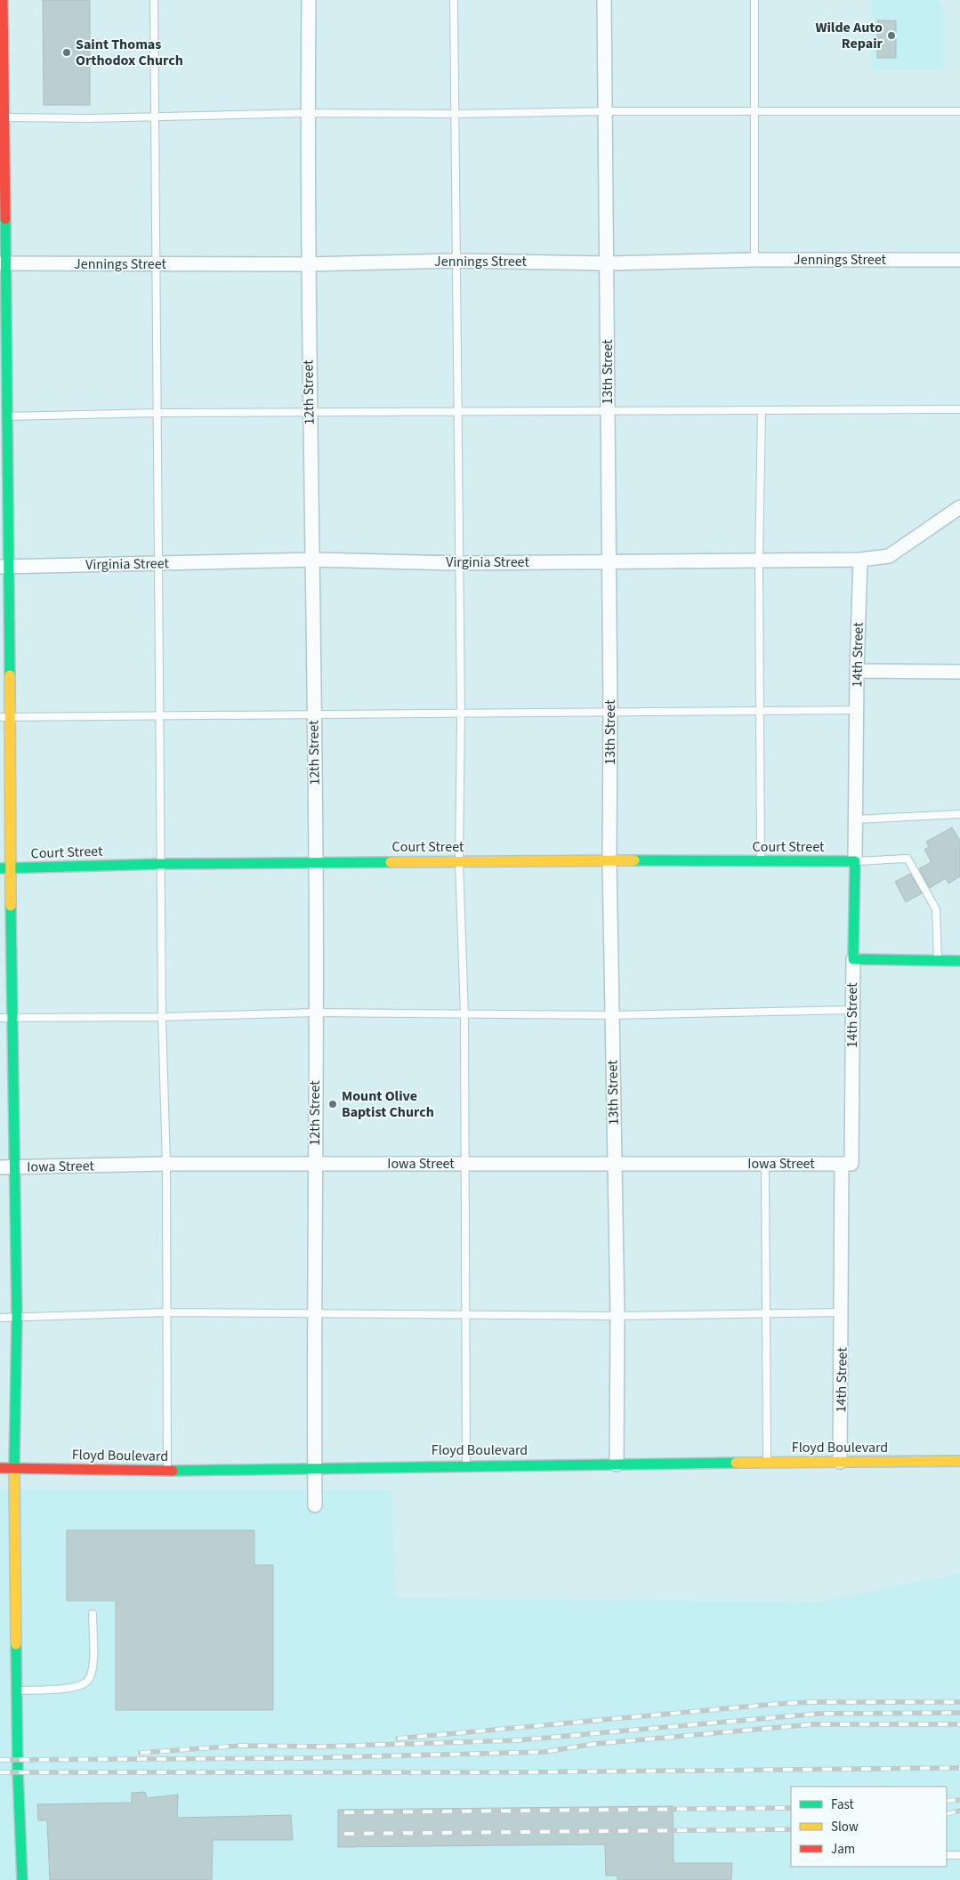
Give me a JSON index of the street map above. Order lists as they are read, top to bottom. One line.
{"streets":{"main road":["14th Street","Court Street","Floyd Boulevard"],"street":["Jennings Street","13th Street","12th Street","Virginia Street","Iowa Street"]},"crossings":[["Jennings Street","13th Street"],["Jennings Street","12th Street"],["13th Street","Virginia Street"],["13th Street","Court Street"],["13th Street","Iowa Street"],["13th Street","Floyd Boulevard"],["12th Street","Virginia Street"],["12th Street","Court Street"],["12th Street","Iowa Street"],["12th Street","Floyd Boulevard"],["Virginia Street","14th Street"],["14th Street","Court Street"],["14th Street","Iowa Street"],["14th Street","Floyd Boulevard"]],"places":["Wilde Auto Repair","Saint Thomas Orthodox Church","Mount Olive Baptist Church"],"legend":["Fast","Slow","Jam"]}
